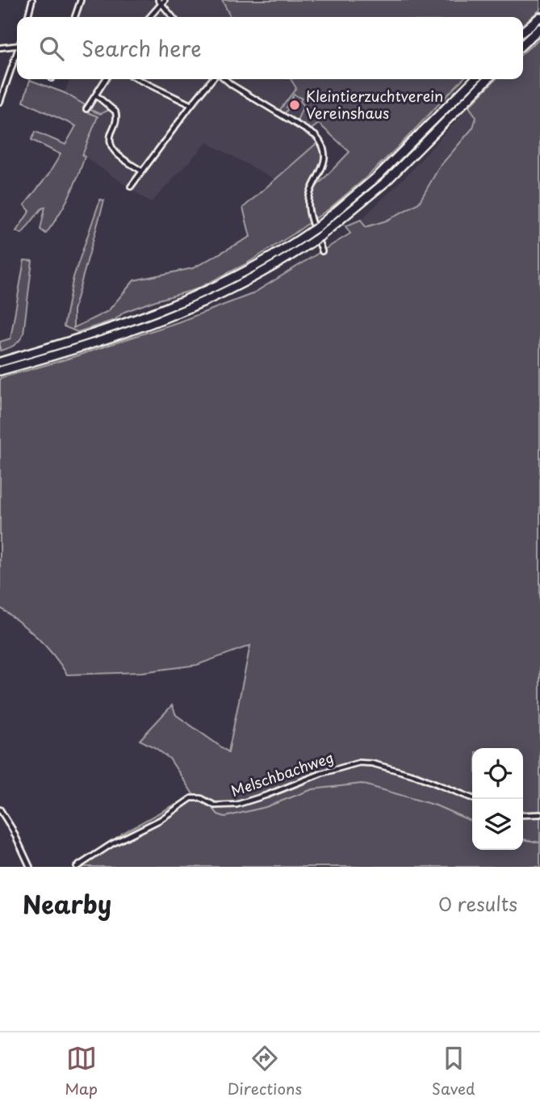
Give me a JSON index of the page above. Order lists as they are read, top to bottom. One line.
{"streets":{"street":["Melschbachweg"]},"places":["Kleintierzuchtverein Vereinshaus"],"page":{"search":"Search here","heading":["Nearby","0 results"],"nav":["Map","Directions","Saved"]}}
